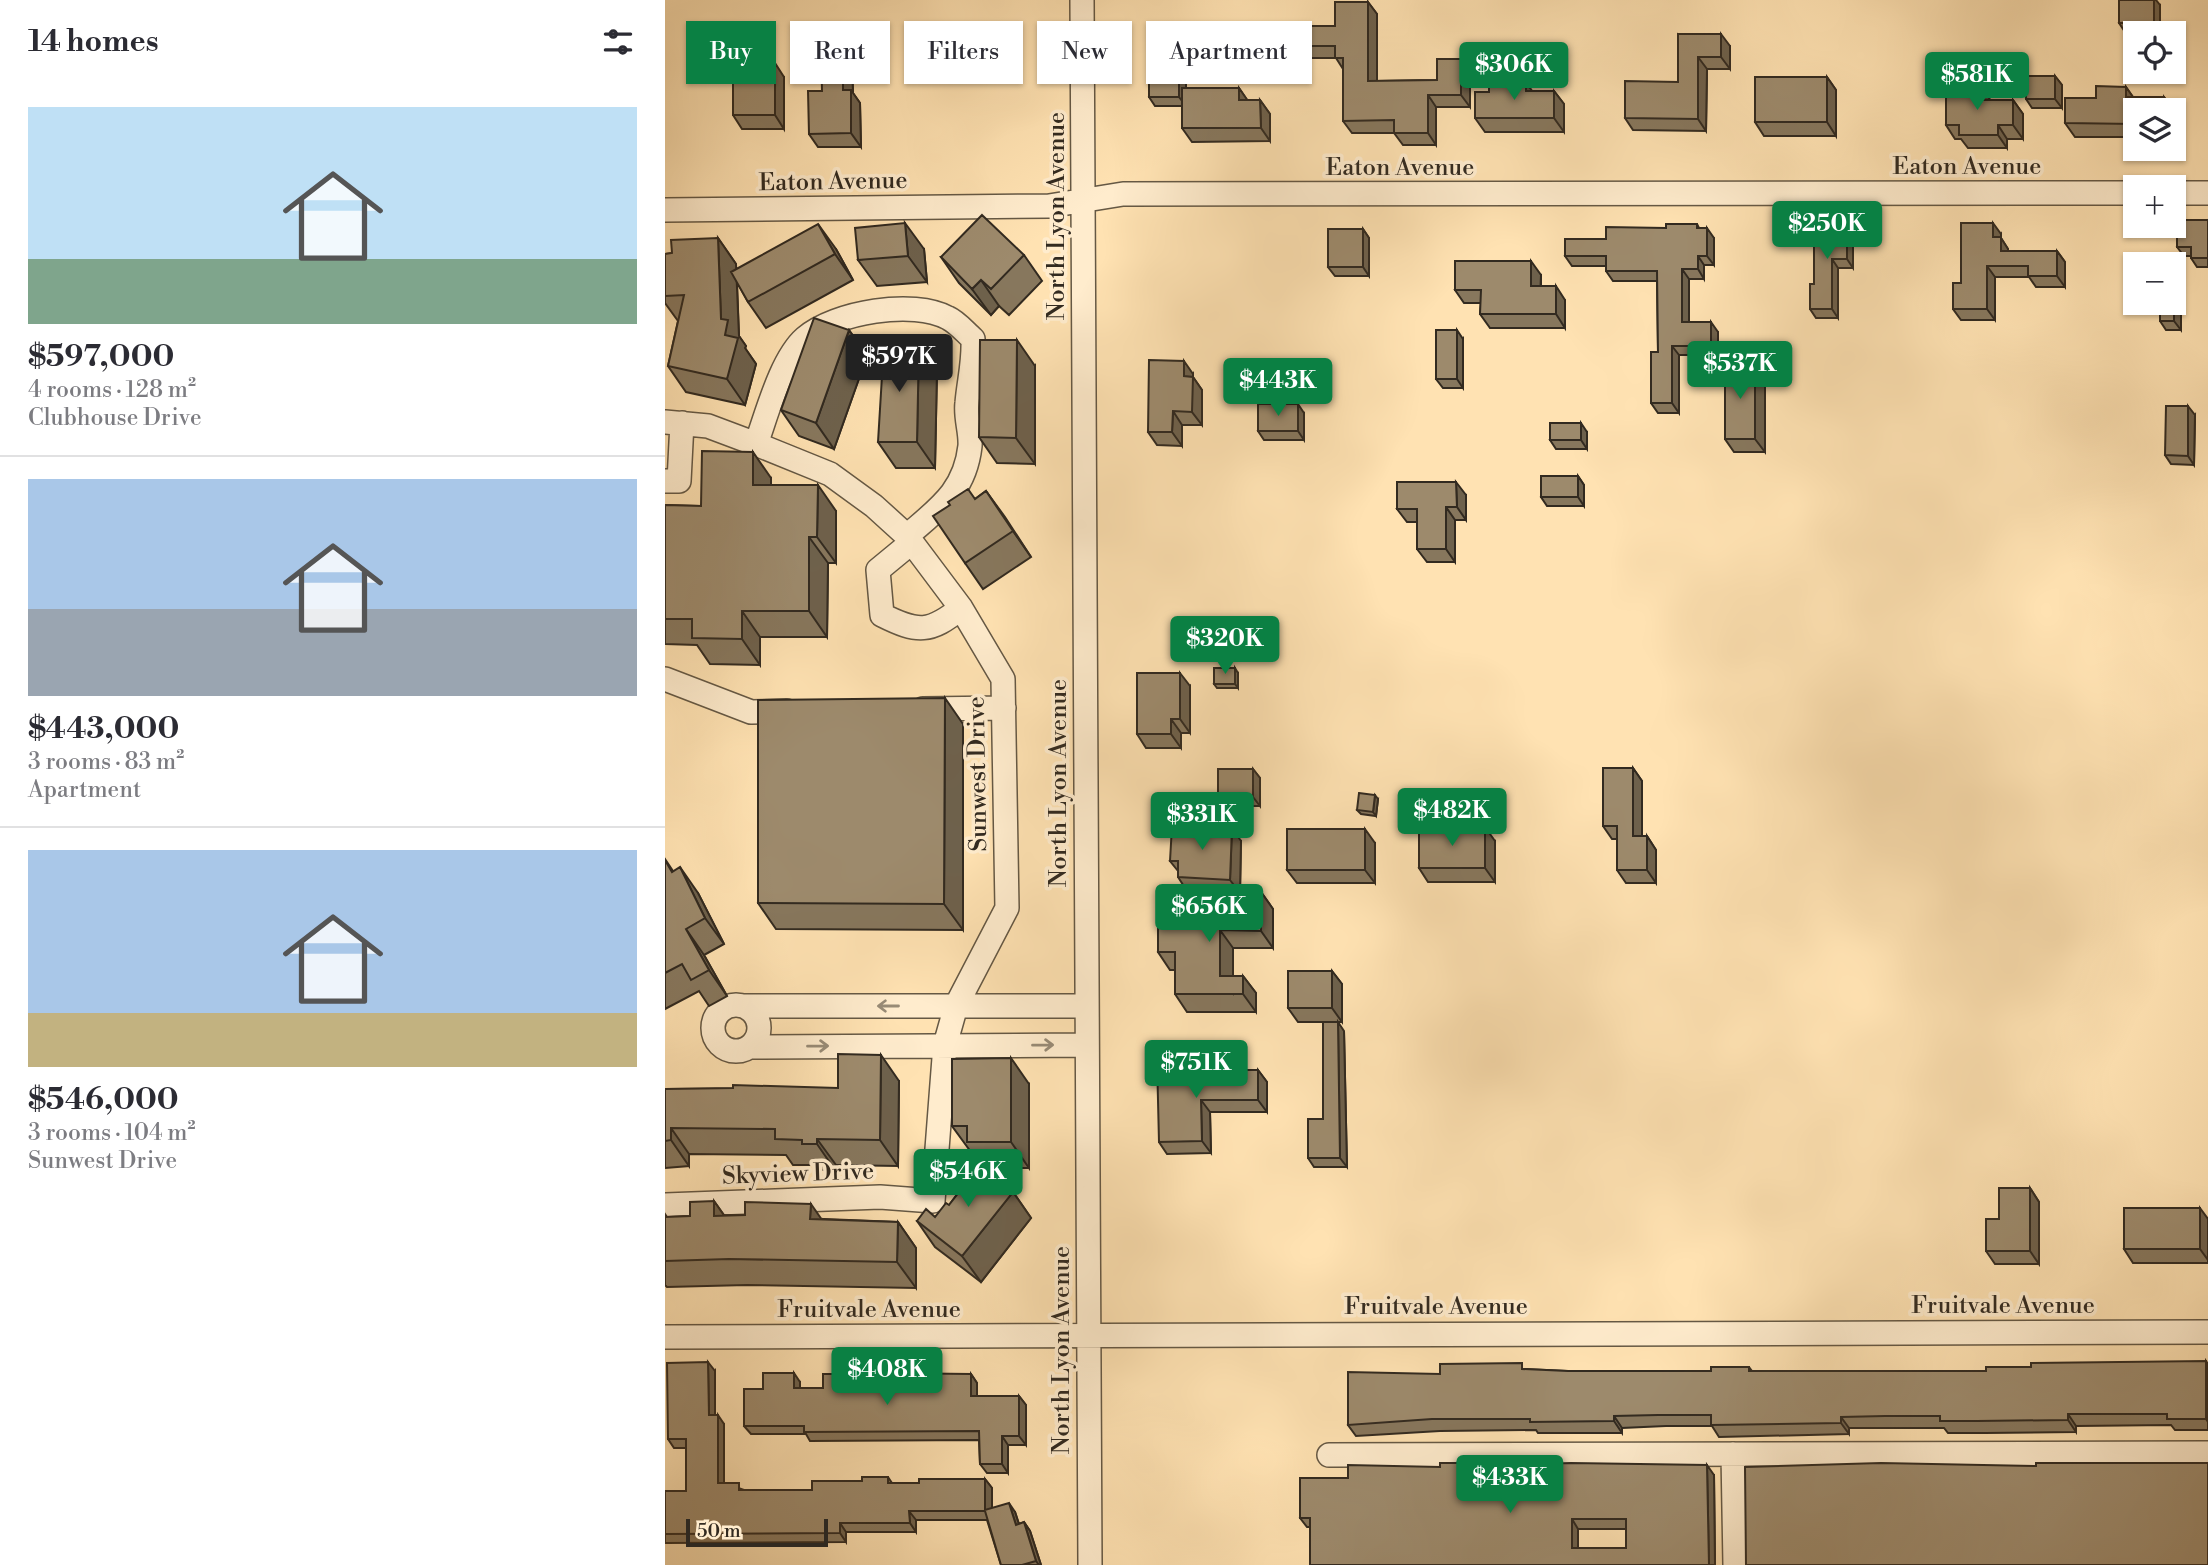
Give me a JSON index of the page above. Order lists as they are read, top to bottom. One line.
{"streets":{"street":["Eaton Avenue","North Lyon Avenue","Sunwest Drive","Skyview Drive","Fruitvale Avenue"]},"crossings":[["Eaton Avenue","North Lyon Avenue"],["North Lyon Avenue","Fruitvale Avenue"],["Sunwest Drive","Skyview Drive"]],"scale_bar":"50 m","page":{"heading":"14 homes","map_buttons":["+","−"],"chip":["Buy","Rent","Filters","New","Apartment"],"price":["$306K","$581K","$250K","$597K","$537K","$443K","$320K","$482K","$331K","$656K","$751K","$546K","$408K","$433K"],"list":[{"name":"$597,000","note":"4 rooms · 128 m² · Clubhouse Drive"},{"name":"$443,000","note":"3 rooms · 83 m² · Apartment"},{"name":"$546,000","note":"3 rooms · 104 m² · Sunwest Drive"}],"scale":"50 m"}}
